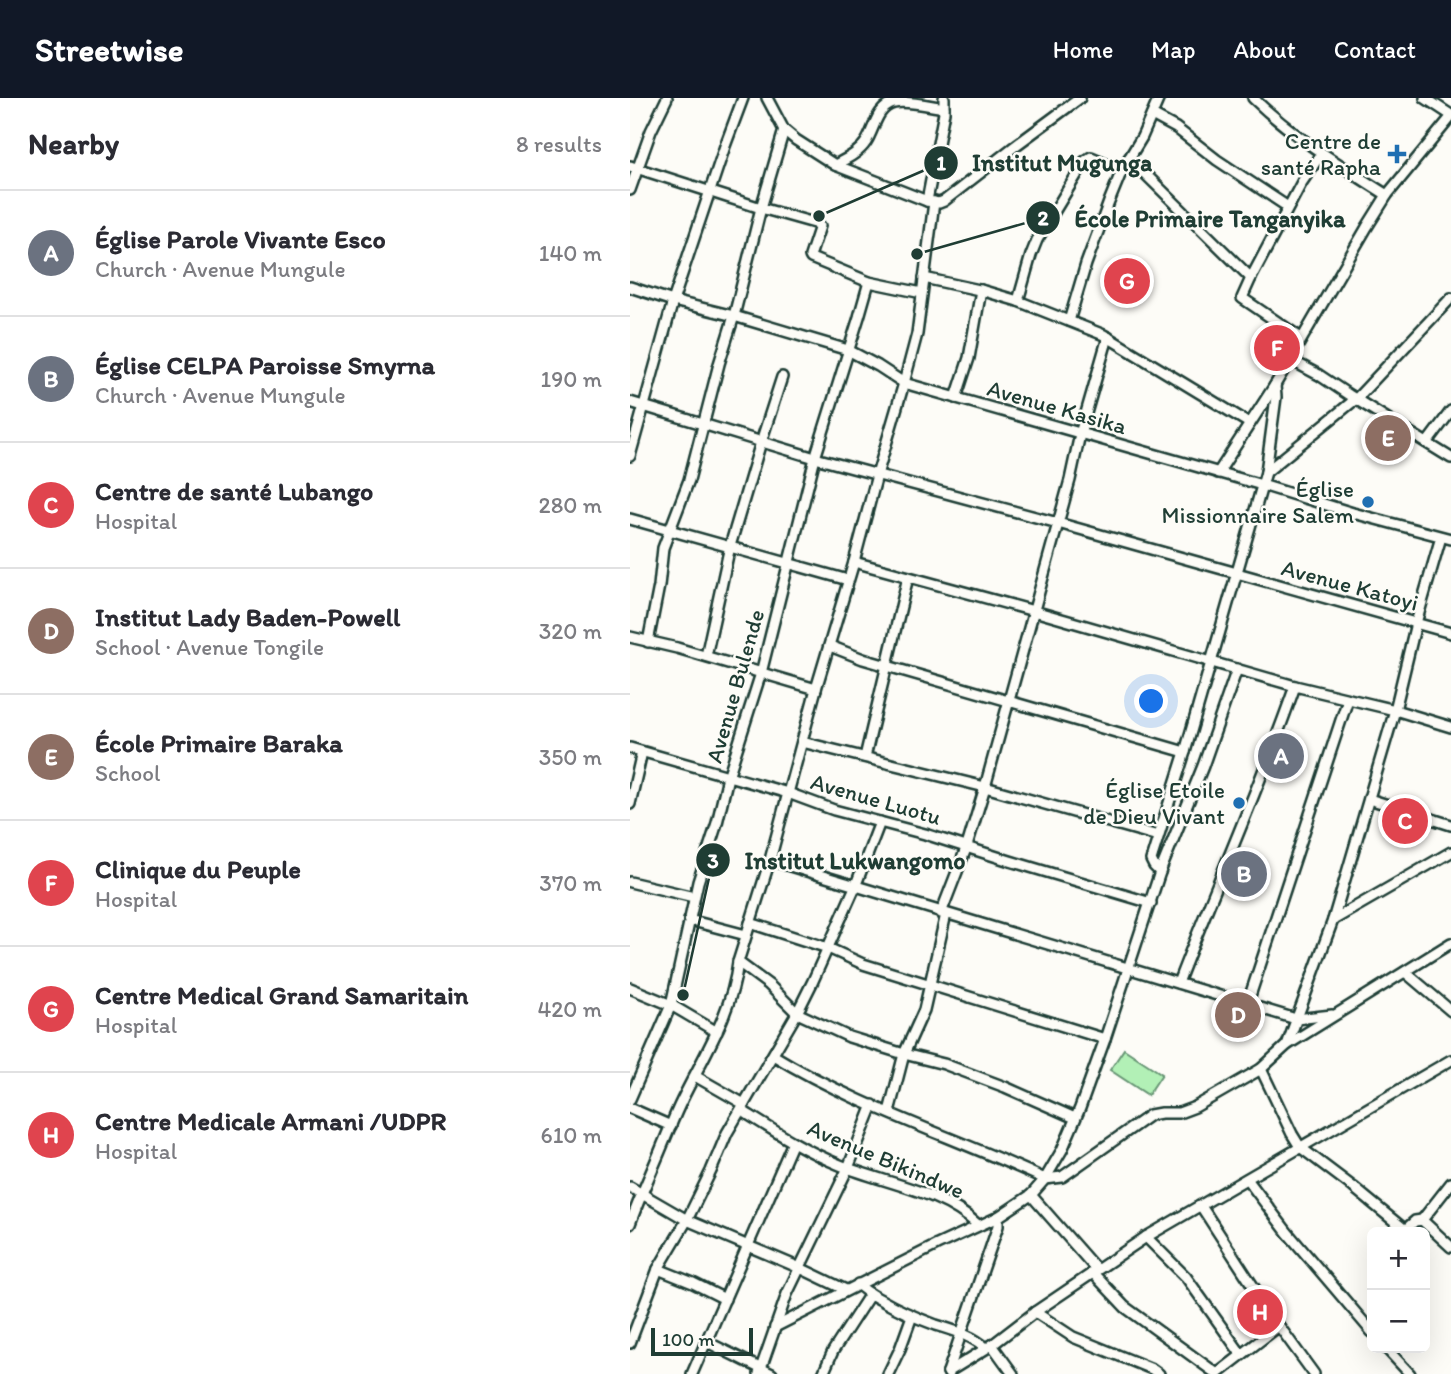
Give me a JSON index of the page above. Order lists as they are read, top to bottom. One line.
{"streets":{"street":["Avenue Kasika","Avenue Katoyi","Avenue Bulende","Avenue Luotu","Avenue Bikindwe"]},"crossings":[["Avenue Kasika","Avenue Bulende"],["Avenue Katoyi","Avenue Bulende"],["Avenue Bulende","Avenue Luotu"]],"places":{"health":["Centre de santé Rapha"],"other":["Institut Mugunga","École Primaire Tanganyika","Église Missionnaire Salem","Église Etoile de Dieu Vivant","Institut Lukwangomo"]},"scale_bar":"100 m","page":{"header":"Streetwise","nav":["Home","Map","About","Contact"],"heading":["Nearby","8 results"],"list":[{"mark":"A","name":"Église Parole Vivante Esco","note":"Church · Avenue Mungule","value":"140 m"},{"mark":"B","name":"Église CELPA Paroisse Smyrna","note":"Church · Avenue Mungule","value":"190 m"},{"mark":"C","name":"Centre de santé Lubango","note":"Hospital","value":"280 m"},{"mark":"D","name":"Institut Lady Baden-Powell","note":"School · Avenue Tongile","value":"320 m"},{"mark":"E","name":"École Primaire Baraka","note":"School","value":"350 m"},{"mark":"F","name":"Clinique du Peuple","note":"Hospital","value":"370 m"},{"mark":"G","name":"Centre Medical Grand Samaritain","note":"Hospital","value":"420 m"},{"mark":"H","name":"Centre Medicale Armani /UDPR","note":"Hospital","value":"610 m"}],"pins":["G","F","E","A","C","B","D","H"],"map_buttons":["+","−"],"scale":"100 m"}}
